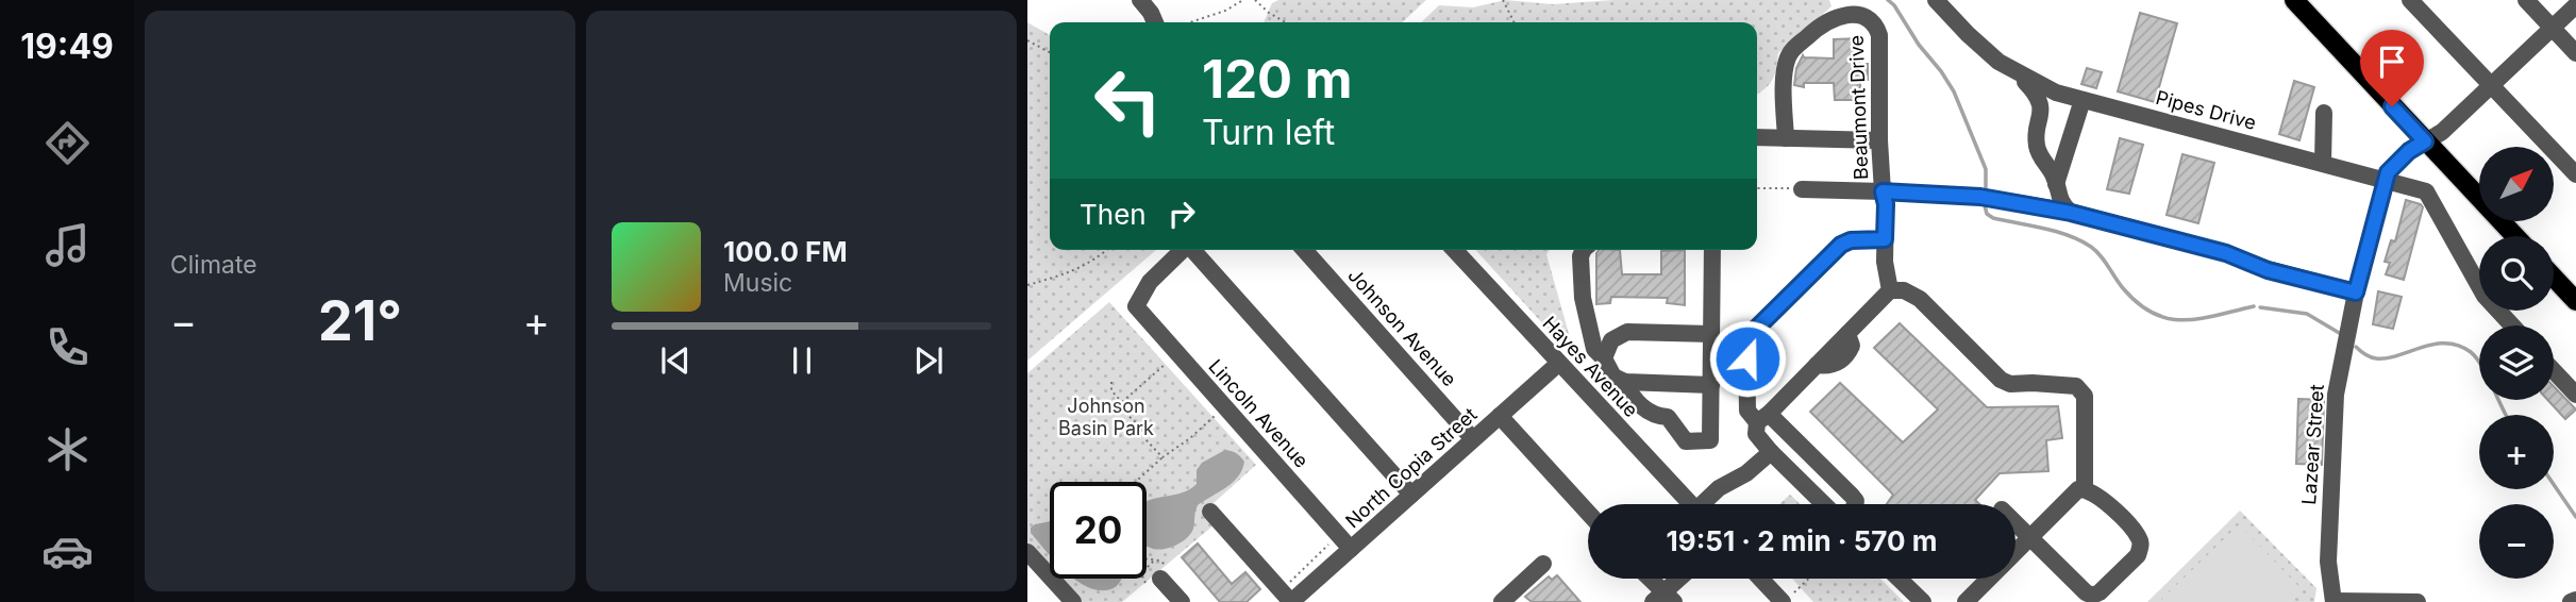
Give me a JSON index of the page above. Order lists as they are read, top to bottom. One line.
{"streets":{"street":["Beaumont Drive","Pipes Drive","Johnson Avenue","Hayes Avenue","Lincoln Avenue","Lazear Street","North Copia Street"]},"crossings":[["Beaumont Drive","Pipes Drive"],["Beaumont Drive","Lazear Street"],["Pipes Drive","Lazear Street"],["Johnson Avenue","North Copia Street"],["Hayes Avenue","North Copia Street"],["Lincoln Avenue","North Copia Street"]],"parks":["Johnson Basin Park"],"north":"top right","page":{"tabs":"19:49","tile":"Climate","turn":["120 m","Turn left"],"map_buttons":["+","−"],"then":"Then","song":["100.0 FM","Music"],"heat":["−","21°","+"],"limit":"20","trip":"19:51 · 2 min · 570 m"}}
